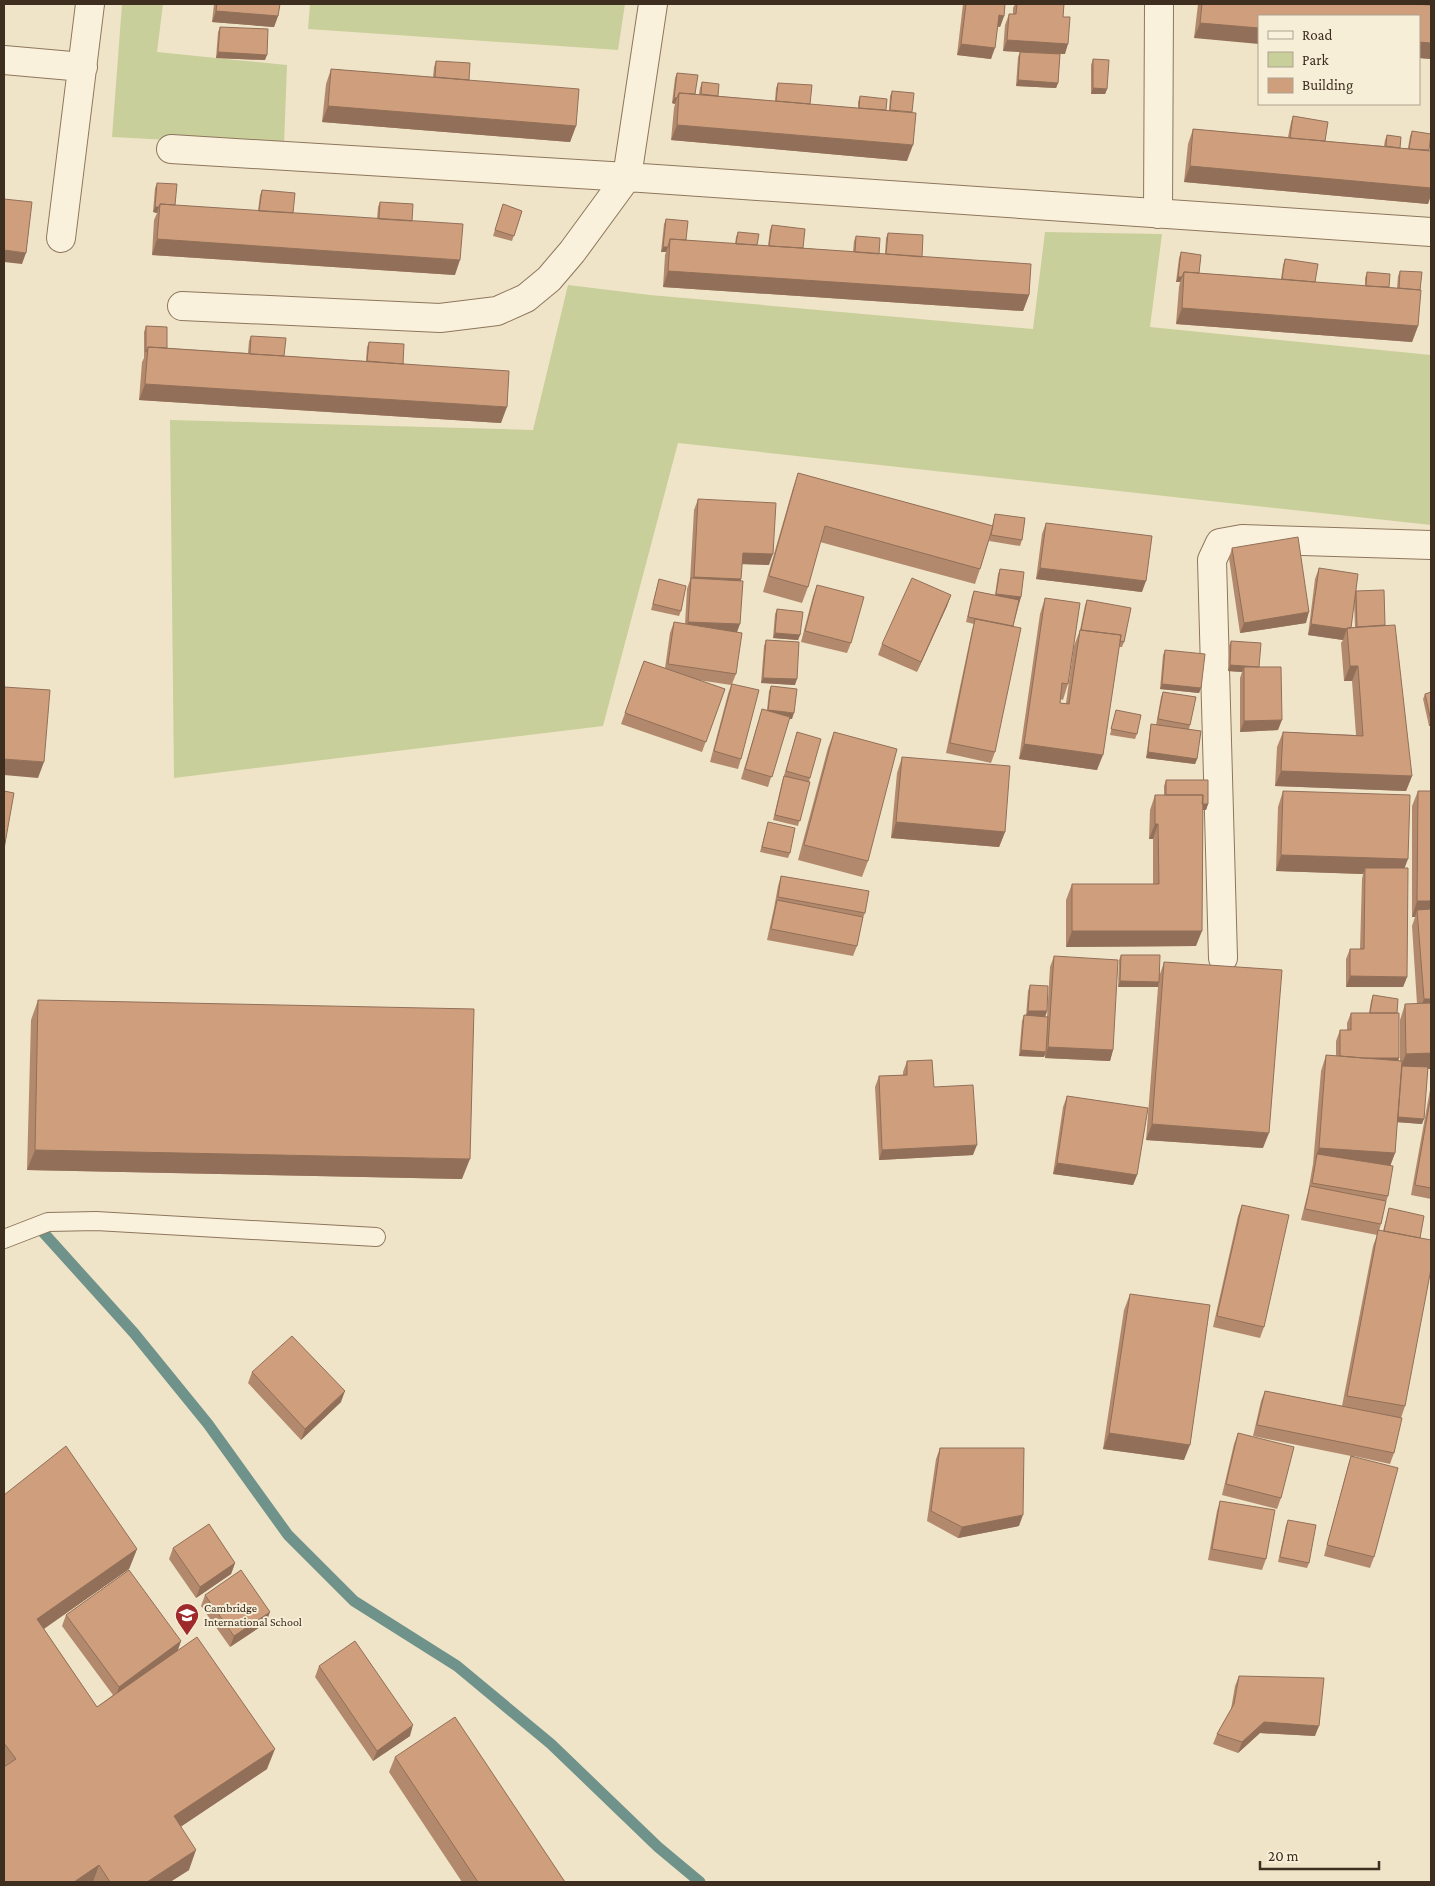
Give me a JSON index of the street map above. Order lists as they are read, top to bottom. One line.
{"places":{"school or university":["Cambridge International School"]},"legend":["Road","Park","Building"],"scale_bar":"20 m"}
